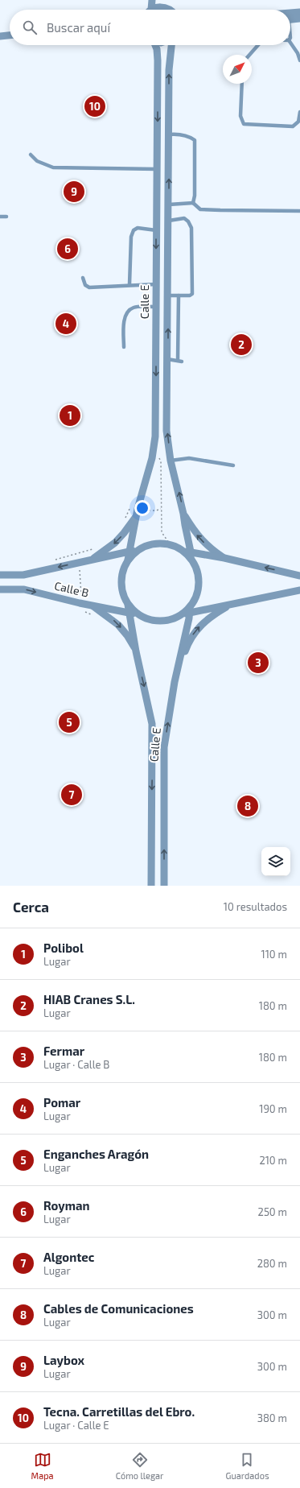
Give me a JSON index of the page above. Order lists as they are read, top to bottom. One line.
{"streets":{"street":["Calle E","Calle B"]},"crossings":[["Calle E","Calle B"]],"north":"top right","page":{"search":"Buscar aquí","pins":["10","9","6","4","2","1","3","5","7","8"],"heading":["Cerca","10 resultados"],"list":[{"mark":"1","name":"Polibol","note":"Lugar","value":"110 m"},{"mark":"2","name":"HIAB Cranes S.L.","note":"Lugar","value":"180 m"},{"mark":"3","name":"Fermar","note":"Lugar · Calle B","value":"180 m"},{"mark":"4","name":"Pomar","note":"Lugar","value":"190 m"},{"mark":"5","name":"Enganches Aragón","note":"Lugar","value":"210 m"},{"mark":"6","name":"Royman","note":"Lugar","value":"250 m"},{"mark":"7","name":"Algontec","note":"Lugar","value":"280 m"},{"mark":"8","name":"Cables de Comunicaciones","note":"Lugar","value":"300 m"},{"mark":"9","name":"Laybox","note":"Lugar","value":"300 m"},{"mark":"10","name":"Tecna. Carretillas del Ebro.","note":"Lugar · Calle E","value":"380 m"}],"nav":["Mapa","Cómo llegar","Guardados"]}}
